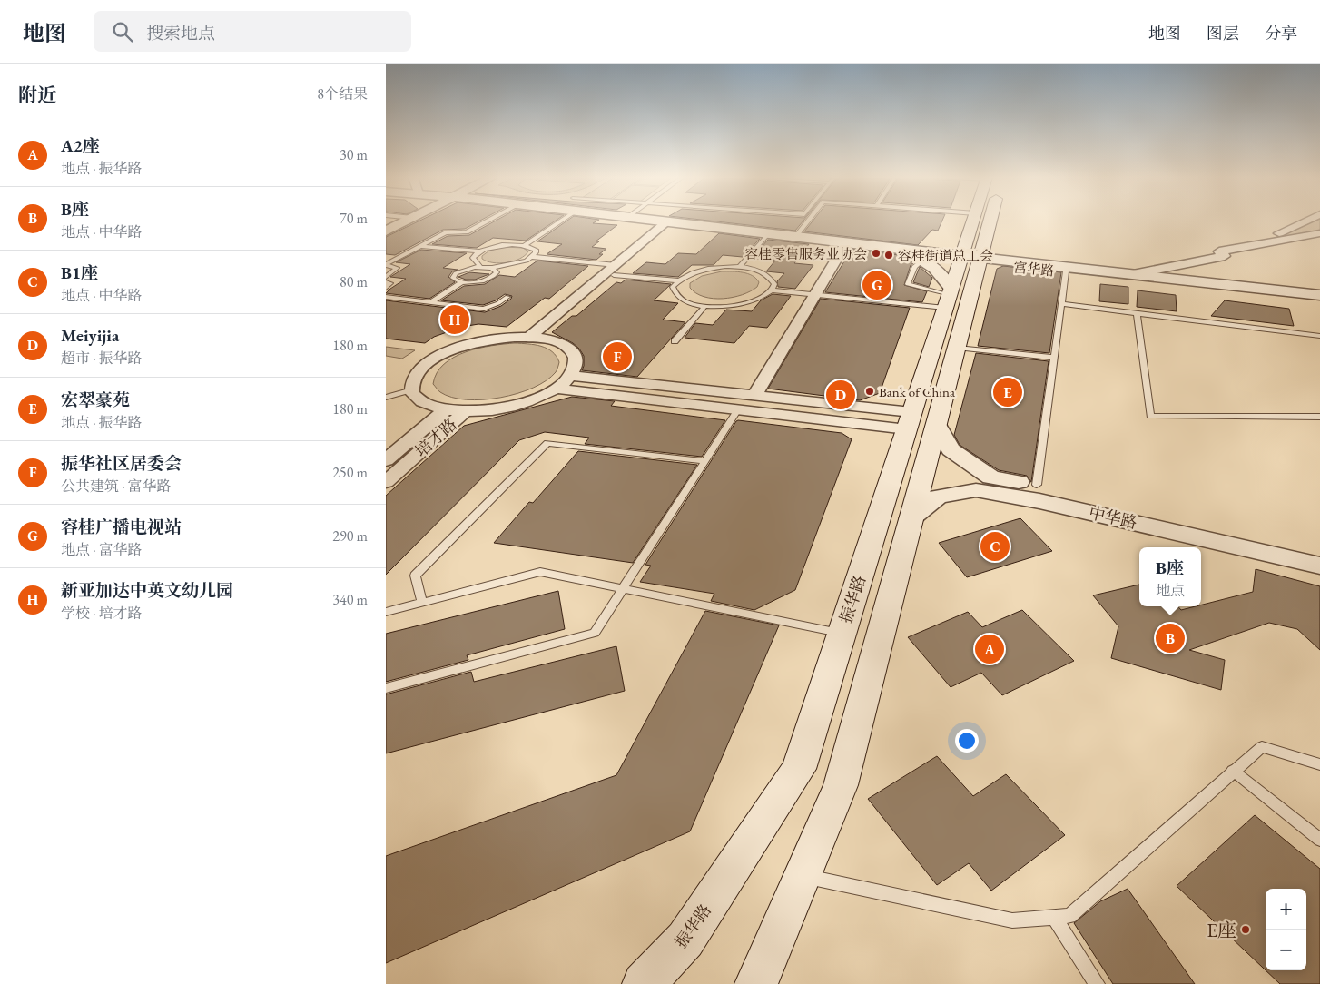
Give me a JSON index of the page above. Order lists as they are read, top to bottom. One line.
{"streets":{"main road":["振华路"],"street":["富华路","培才路","中华路"]},"crossings":[["中华路","振华路"]],"places":["容桂零售服务业协会","容桂街道总工会","Bank of China","E座"],"page":{"header":"地图","search":"搜索地点","nav":["地图","图层","分享"],"heading":["附近","8个结果"],"list":[{"mark":"A","name":"A2座","note":"地点 · 振华路","value":"30 m"},{"mark":"B","name":"B座","note":"地点 · 中华路","value":"70 m"},{"mark":"C","name":"B1座","note":"地点 · 中华路","value":"80 m"},{"mark":"D","name":"Meiyijia","note":"超市 · 振华路","value":"180 m"},{"mark":"E","name":"宏翠豪苑","note":"地点 · 振华路","value":"180 m"},{"mark":"F","name":"振华社区居委会","note":"公共建筑 · 富华路","value":"250 m"},{"mark":"G","name":"容桂广播电视站","note":"地点 · 富华路","value":"290 m"},{"mark":"H","name":"新亚加达中英文幼儿园","note":"学校 · 培才路","value":"340 m"}],"pins":["G","H","F","E","D","C","B","A"],"popup":["B座","地点"],"map_buttons":["+","−"]}}
